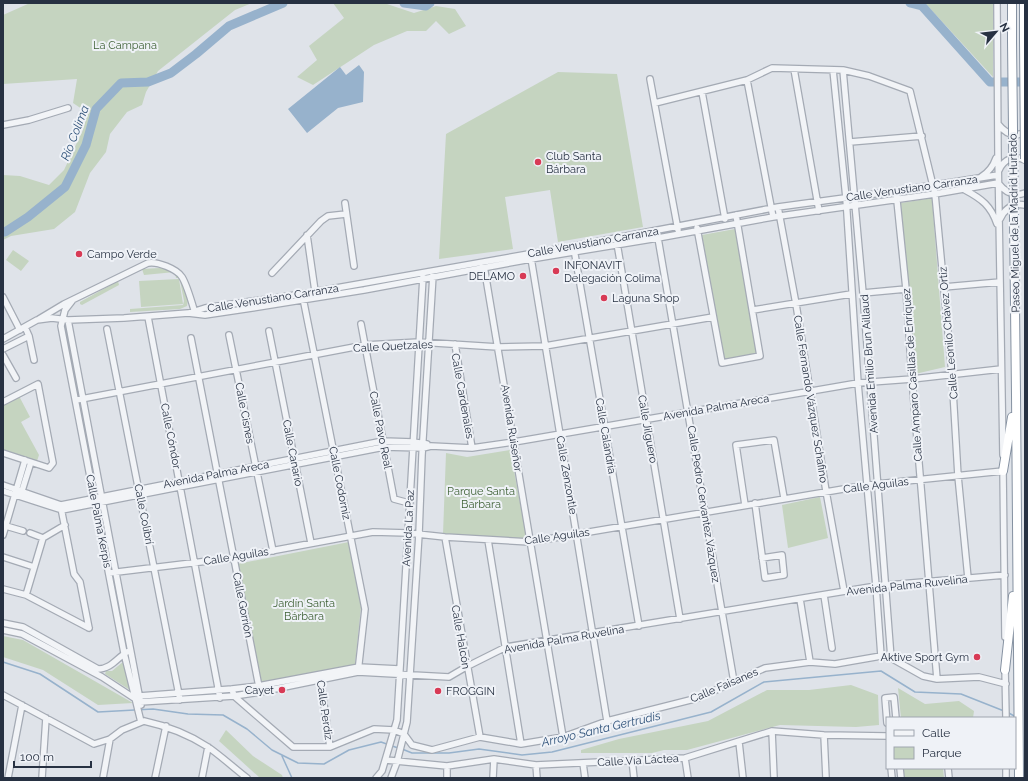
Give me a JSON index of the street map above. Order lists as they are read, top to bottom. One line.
{"streets":{"highway":["Paseo Miguel de la Madrid Hurtado"],"street":["Calle Venustiano Carranza","Calle Leonilo Chávez Ortiz","Calle Quetzales","Avenida Emilio Brun Aillaud","Calle Amparo Casillas de Enríquez","Calle Cardenales","Calle Fernando Vázquez Schafino","Avenida Palma Areca","Calle Cisnes","Avenida Ruiseñor","Calle Jilguero","Calle Pavo Real","Calle Cóndor","Calle Calandria","Calle Canario","Calle Zenzontle","Calle Codorniz","Calle Aguilas","Calle Pedro Cervantez Vázquez","Calle Colibrí","Calle Palma Kerpis","Avenida La Paz","Avenida Palma Ruvelina","Calle Gorrión","Calle Halcón","Calle Faisanes","Calle Perdiz","Calle Vía Láctea"]},"crossings":[["Calle Venustiano Carranza","Calle Leonilo Chávez Ortiz"],["Calle Venustiano Carranza","Avenida Emilio Brun Aillaud"],["Calle Venustiano Carranza","Calle Amparo Casillas de Enríquez"],["Calle Venustiano Carranza","Calle Fernando Vázquez Schafino"],["Calle Venustiano Carranza","Avenida Ruiseñor"],["Calle Venustiano Carranza","Calle Jilguero"],["Calle Venustiano Carranza","Calle Cóndor"],["Calle Venustiano Carranza","Calle Calandria"],["Calle Venustiano Carranza","Calle Zenzontle"],["Calle Venustiano Carranza","Calle Codorniz"],["Calle Venustiano Carranza","Calle Pedro Cervantez Vázquez"],["Calle Venustiano Carranza","Calle Palma Kerpis"],["Calle Venustiano Carranza","Avenida La Paz"],["Calle Leonilo Chávez Ortiz","Avenida Emilio Brun Aillaud"],["Calle Leonilo Chávez Ortiz","Avenida Palma Areca"],["Calle Leonilo Chávez Ortiz","Calle Aguilas"],["Calle Leonilo Chávez Ortiz","Avenida Palma Ruvelina"],["Calle Quetzales","Calle Cardenales"],["Calle Quetzales","Calle Cisnes"],["Calle Quetzales","Avenida Ruiseñor"],["Calle Quetzales","Calle Jilguero"],["Calle Quetzales","Calle Pavo Real"],["Calle Quetzales","Calle Cóndor"],["Calle Quetzales","Calle Calandria"],["Calle Quetzales","Calle Canario"],["Calle Quetzales","Calle Zenzontle"],["Calle Quetzales","Calle Codorniz"],["Calle Quetzales","Calle Pedro Cervantez Vázquez"],["Calle Quetzales","Calle Colibrí"],["Calle Quetzales","Calle Palma Kerpis"],["Calle Quetzales","Avenida La Paz"],["Calle Quetzales","Calle Gorrión"],["Avenida Emilio Brun Aillaud","Avenida Palma Areca"],["Avenida Emilio Brun Aillaud","Calle Aguilas"],["Avenida Emilio Brun Aillaud","Avenida Palma Ruvelina"],["Avenida Emilio Brun Aillaud","Calle Faisanes"],["Calle Amparo Casillas de Enríquez","Avenida Palma Areca"],["Calle Amparo Casillas de Enríquez","Calle Aguilas"],["Calle Amparo Casillas de Enríquez","Avenida Palma Ruvelina"],["Calle Amparo Casillas de Enríquez","Calle Faisanes"],["Calle Cardenales","Avenida Palma Areca"],["Calle Fernando Vázquez Schafino","Avenida Palma Areca"],["Calle Fernando Vázquez Schafino","Calle Aguilas"],["Calle Fernando Vázquez Schafino","Avenida Palma Ruvelina"],["Avenida Palma Areca","Calle Cisnes"],["Avenida Palma Areca","Avenida Ruiseñor"],["Avenida Palma Areca","Calle Jilguero"],["Avenida Palma Areca","Calle Pavo Real"],["Avenida Palma Areca","Calle Cóndor"],["Avenida Palma Areca","Calle Calandria"],["Avenida Palma Areca","Calle Canario"],["Avenida Palma Areca","Calle Zenzontle"],["Avenida Palma Areca","Calle Codorniz"],["Avenida Palma Areca","Calle Pedro Cervantez Vázquez"],["Avenida Palma Areca","Calle Colibrí"],["Avenida Palma Areca","Calle Palma Kerpis"],["Avenida Palma Areca","Avenida La Paz"],["Avenida Palma Areca","Calle Gorrión"],["Calle Cisnes","Calle Aguilas"],["Avenida Ruiseñor","Calle Aguilas"],["Avenida Ruiseñor","Avenida Palma Ruvelina"],["Avenida Ruiseñor","Calle Faisanes"],["Calle Jilguero","Calle Aguilas"],["Calle Jilguero","Avenida Palma Ruvelina"],["Calle Pavo Real","Avenida La Paz"],["Calle Cóndor","Calle Aguilas"],["Calle Cóndor","Avenida Palma Ruvelina"],["Calle Calandria","Calle Aguilas"],["Calle Calandria","Avenida Palma Ruvelina"],["Calle Canario","Calle Aguilas"],["Calle Zenzontle","Calle Aguilas"],["Calle Zenzontle","Avenida Palma Ruvelina"],["Calle Zenzontle","Calle Faisanes"],["Calle Codorniz","Calle Aguilas"],["Calle Codorniz","Avenida Palma Ruvelina"],["Calle Aguilas","Calle Pedro Cervantez Vázquez"],["Calle Aguilas","Calle Colibrí"],["Calle Aguilas","Calle Palma Kerpis"],["Calle Aguilas","Avenida La Paz"],["Calle Aguilas","Calle Gorrión"],["Calle Aguilas","Calle Halcón"],["Calle Pedro Cervantez Vázquez","Avenida Palma Ruvelina"],["Calle Pedro Cervantez Vázquez","Calle Faisanes"],["Calle Colibrí","Avenida Palma Ruvelina"],["Calle Palma Kerpis","Avenida Palma Ruvelina"],["Avenida La Paz","Avenida Palma Ruvelina"],["Avenida La Paz","Calle Faisanes"],["Avenida La Paz","Calle Vía Láctea"],["Avenida Palma Ruvelina","Calle Gorrión"],["Avenida Palma Ruvelina","Calle Halcón"],["Avenida Palma Ruvelina","Calle Faisanes"],["Avenida Palma Ruvelina","Calle Perdiz"],["Calle Halcón","Calle Faisanes"],["Calle Faisanes","Calle Perdiz"]],"water":["Río Colima","Arroyo Santa Gertrudis"],"parks":["La Campana","Parque Santa Barbara","Jardín Santa Bárbara"],"places":["Club Santa Bárbara","Campo Verde","INFONAVIT Delegación Colima","DELAMO","Laguna Shop","Aktive Sport Gym","Cayet","FROGGIN"],"legend":["Calle","Parque"],"scale_bar":"100 m","north":"top right"}
